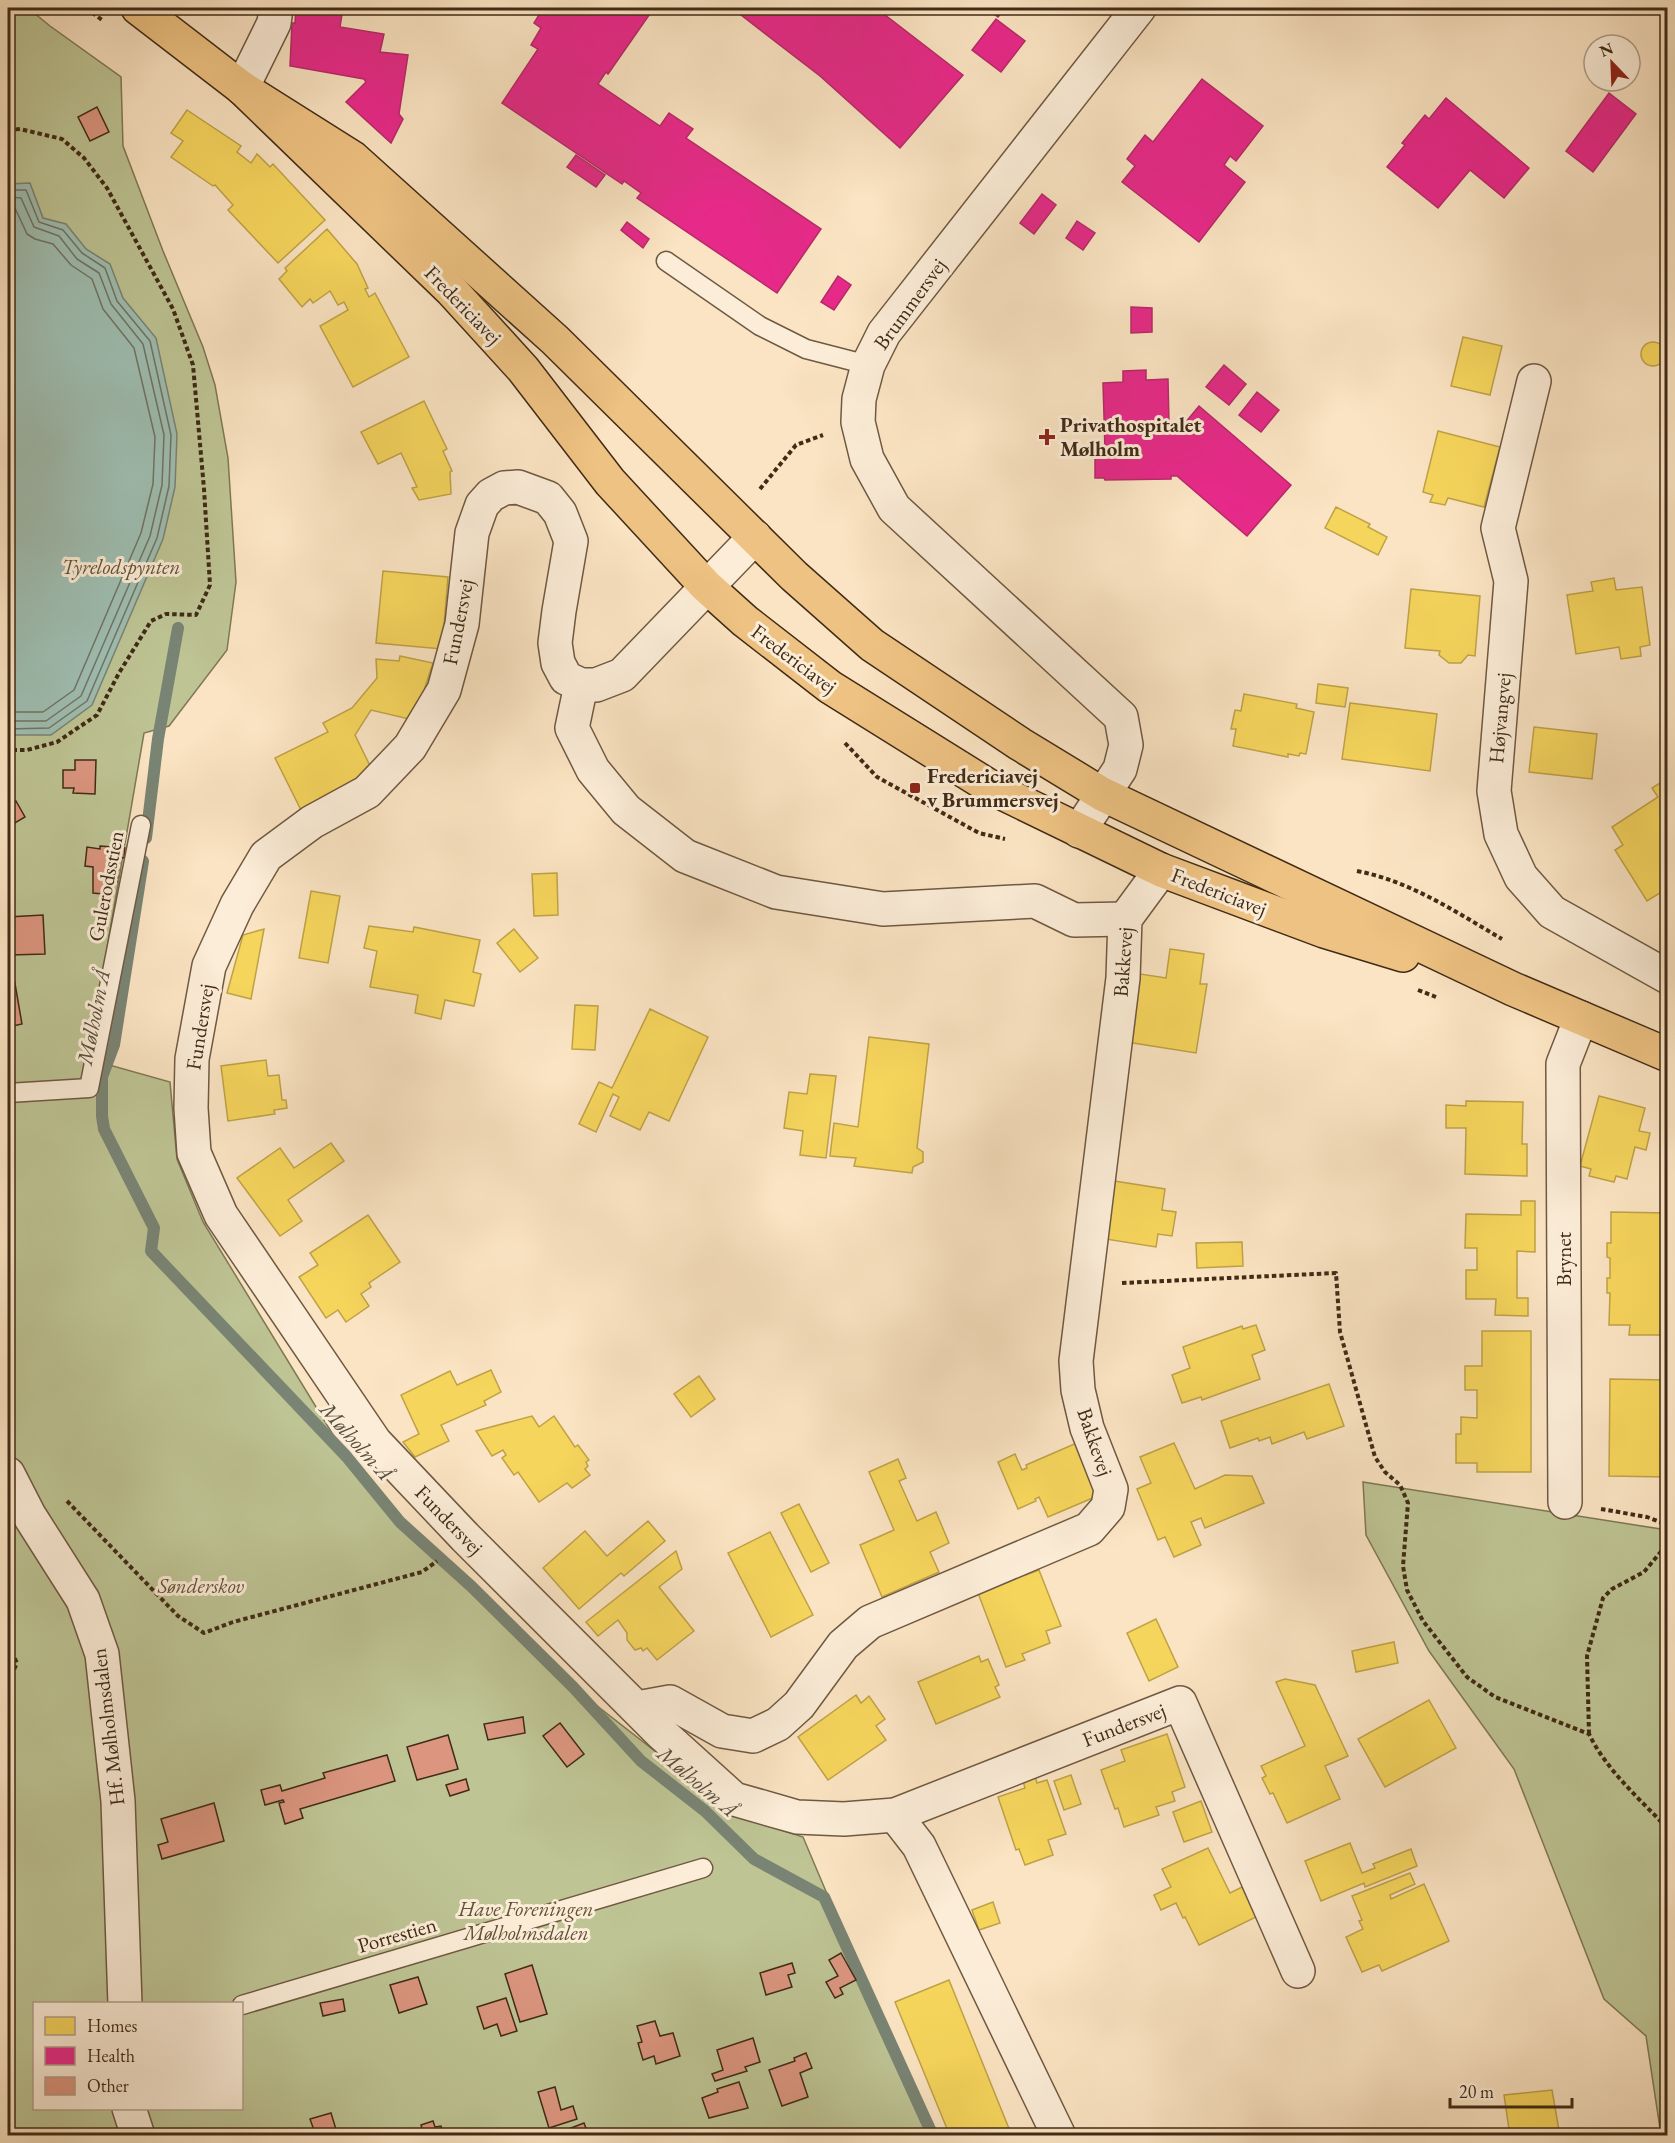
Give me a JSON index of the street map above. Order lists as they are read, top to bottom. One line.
{"streets":{"main road":["Fredericiavej"],"street":["Brummersvej","Fundersvej","Højvangvej","Bakkevej","Brynet","Hf. Mølholmsdalen"],"lane":["Gulerodsstien","Porrestien"]},"crossings":[["Brummersvej","Fredericiavej"],["Fredericiavej","Bakkevej"],["Fredericiavej","Brynet"],["Fundersvej","Bakkevej"]],"water":["Mølholm Å"],"parks":["Tyrelodspynten","Sønderskov","Have Foreningen Mølholmsdalen"],"places":{"health":["Privathospitalet Mølholm"],"transit":["Fredericiavej v Brummersvej"]},"legend":["Homes","Health","Other"],"scale_bar":"20 m","north":"top left"}
